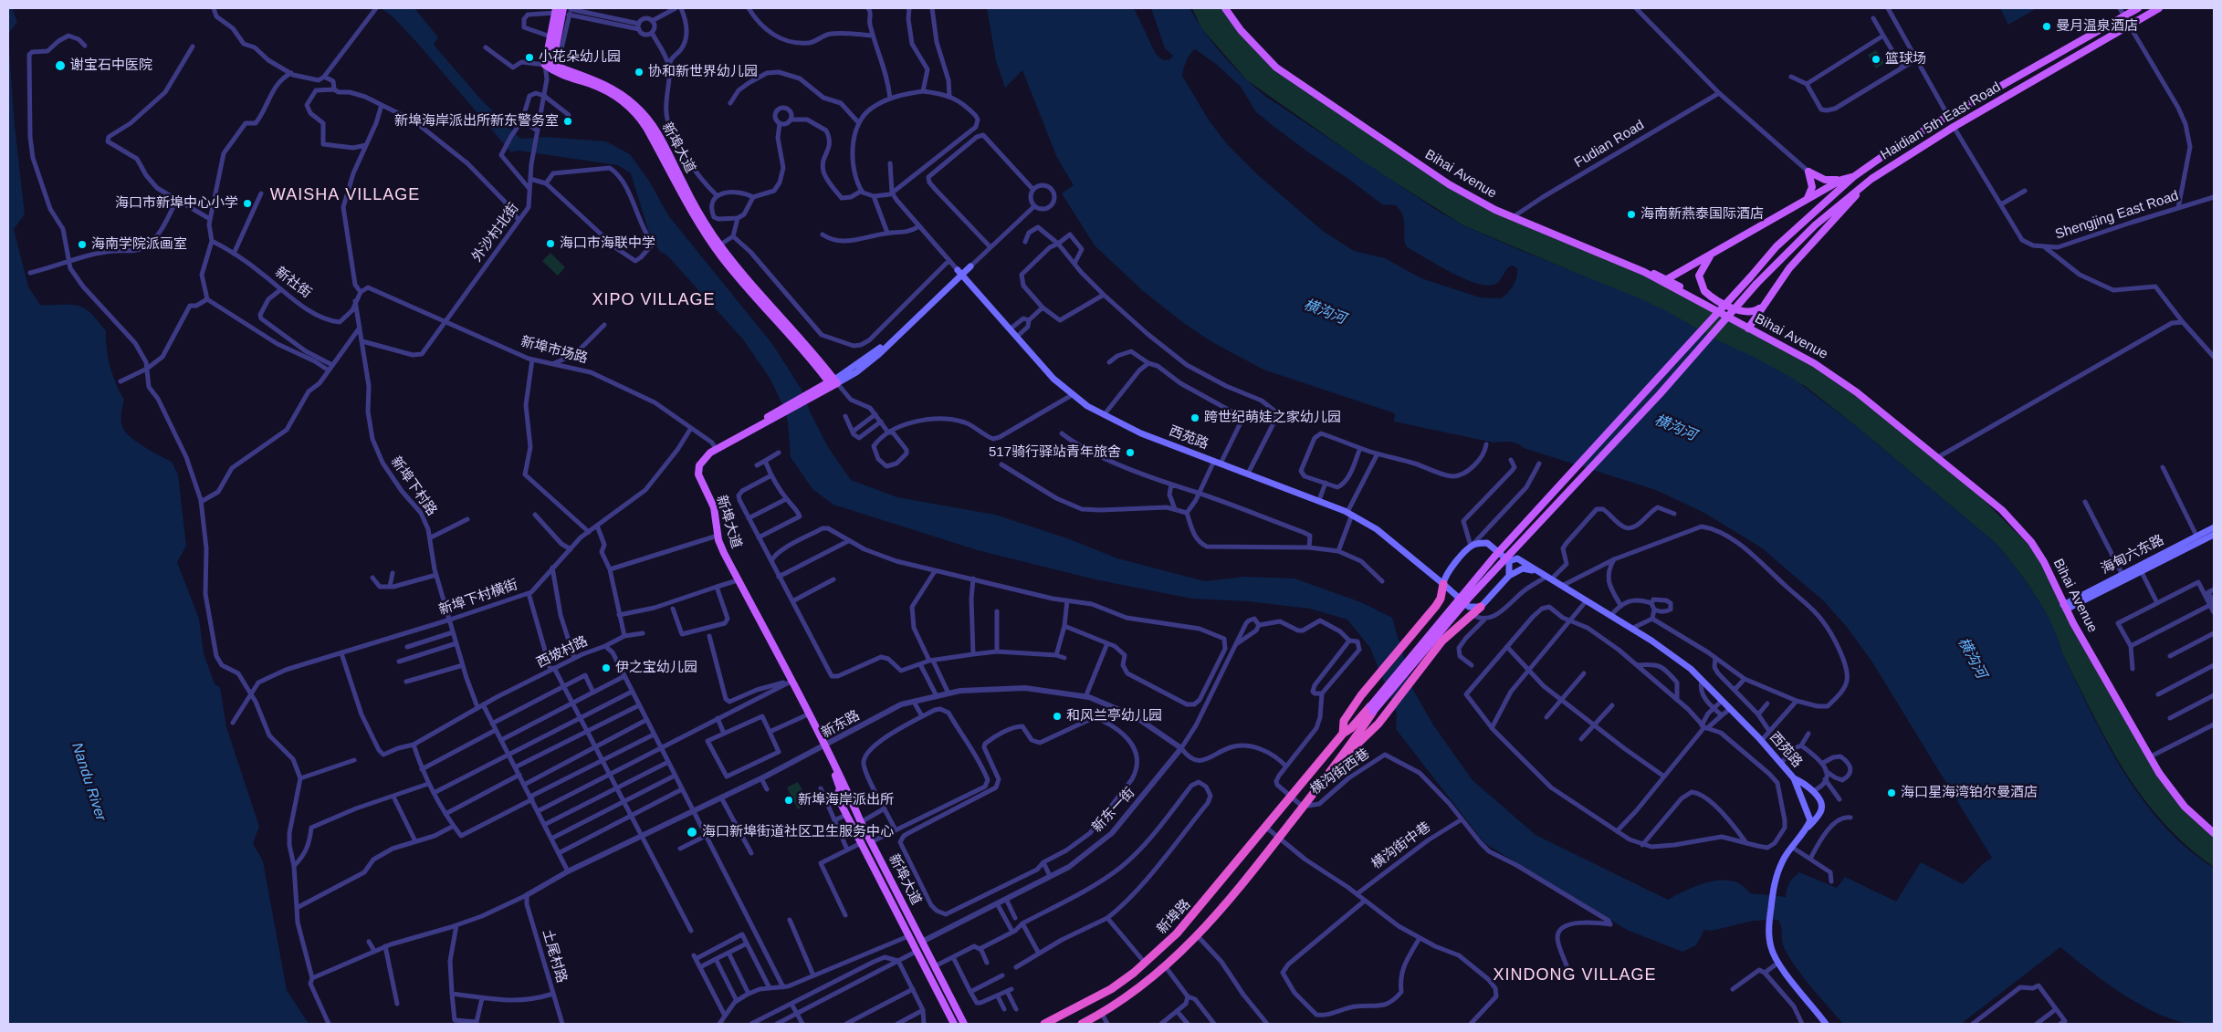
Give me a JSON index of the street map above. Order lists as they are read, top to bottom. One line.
{"streets":{"highway":["新埠路"],"main road":["Haidian 5th East Road","新埠大道","Bihai Avenue","西苑路","海甸六东路"],"street":["Fudian Road","Shengjing East Road","外沙村北街","新社街","新埠市场路","新埠下村路","新埠下村横街","西坡村路","新东路","横沟街西巷","新东一街","横沟街中巷","土尾村路"]},"crossings":[["Haidian 5th East Road","Shengjing East Road"],["Haidian 5th East Road","新埠路"],["Fudian Road","Bihai Avenue"],["新埠大道","外沙村北街"],["新埠大道","新埠市场路"],["新埠大道","新东路"],["新埠大道","新东一街"],["Bihai Avenue","海甸六东路"],["外沙村北街","新埠市场路"],["外沙村北街","新埠下村路"],["新社街","新埠下村路"],["新埠市场路","新埠下村横街"],["新埠下村路","新埠下村横街"],["新埠下村路","西坡村路"],["新埠下村路","新东路"],["新埠下村横街","西坡村路"],["西坡村路","新东路"],["新东路","新东一街"],["新东路","土尾村路"],["横沟街西巷","横沟街中巷"],["横沟街西巷","新埠路"]],"districts":["WAISHA VILLAGE","XIPO VILLAGE","XINDONG VILLAGE"],"water":["横沟河","Nandu River"],"places":["曼月温泉酒店","小花朵幼儿园","篮球场","谢宝石中医院","协和新世界幼儿园","新埠海岸派出所新东警务室","海口市新埠中心小学","海南新燕泰国际酒店","海口市海联中学","海南学院派画室","跨世纪萌娃之家幼儿园","517骑行驿站青年旅舍","伊之宝幼儿园","和风兰亭幼儿园","海口星海湾铂尔曼酒店","新埠海岸派出所","海口新埠街道社区卫生服务中心"]}
